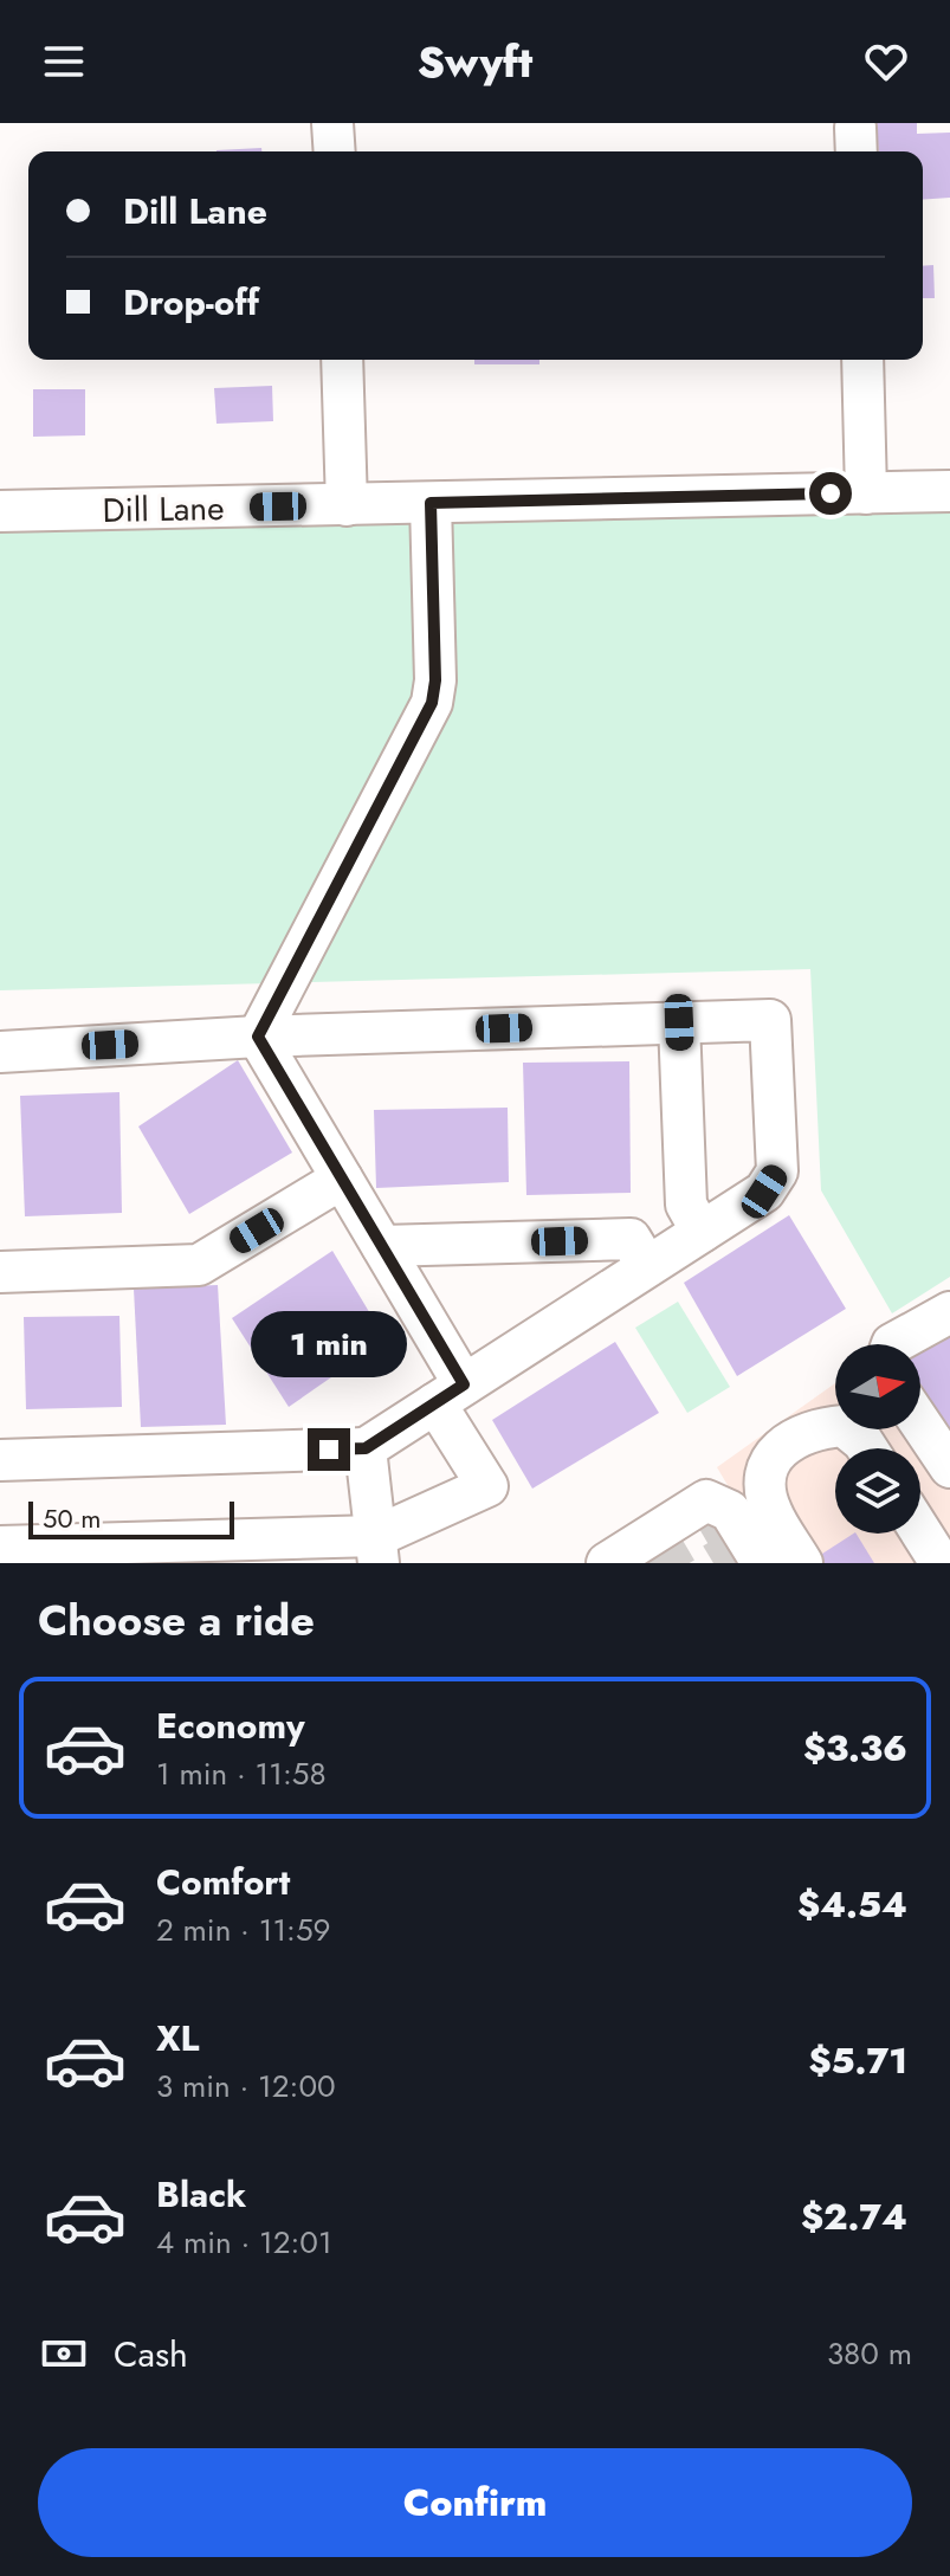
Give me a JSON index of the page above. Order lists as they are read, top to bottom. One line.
{"streets":{"street":["Dill Lane"]},"scale_bar":"50 m","north":"right","page":{"header":"Swyft","banner":["Dill Lane","Drop-off"],"bubble":"1 min","scale":"50 m","heading":"Choose a ride","list":[{"name":"Economy","note":"1 min · 11:58","value":"$3.36"},{"name":"Comfort","note":"2 min · 11:59","value":"$4.54"},{"name":"XL","note":"3 min · 12:00","value":"$5.71"},{"name":"Black","note":"4 min · 12:01","value":"$2.74"}],"pay":["Cash","380 m"],"buttons":"Confirm"}}
